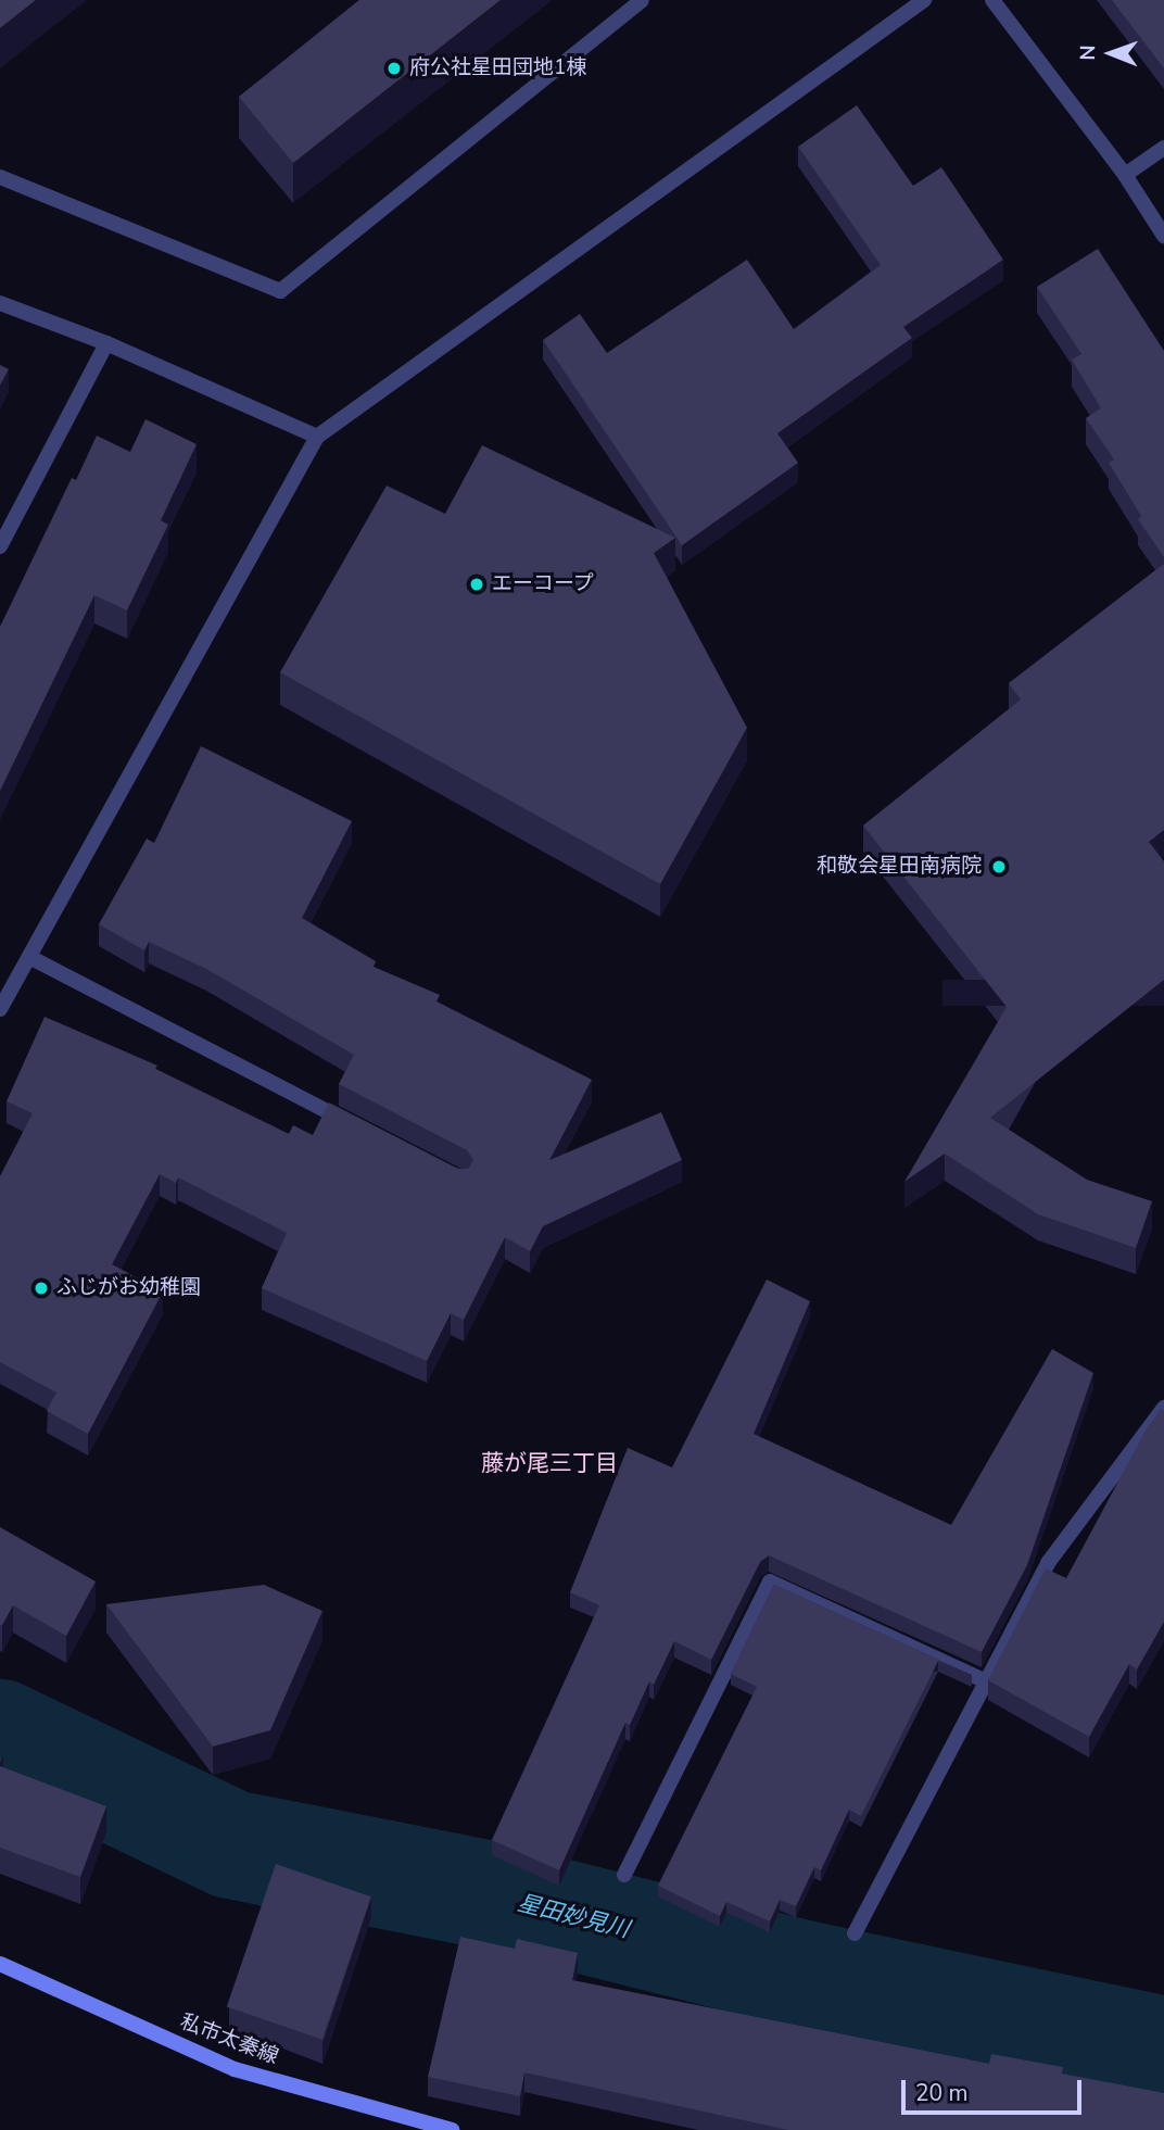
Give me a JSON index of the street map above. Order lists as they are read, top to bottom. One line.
{"streets":{"main road":["私市太秦線"]},"districts":["藤が尾三丁目"],"water":["星田妙見川"],"places":["府公社星田団地1棟","エーコープ","和敬会星田南病院","ふじがお幼稚園"],"scale_bar":"20 m","north":"left"}
